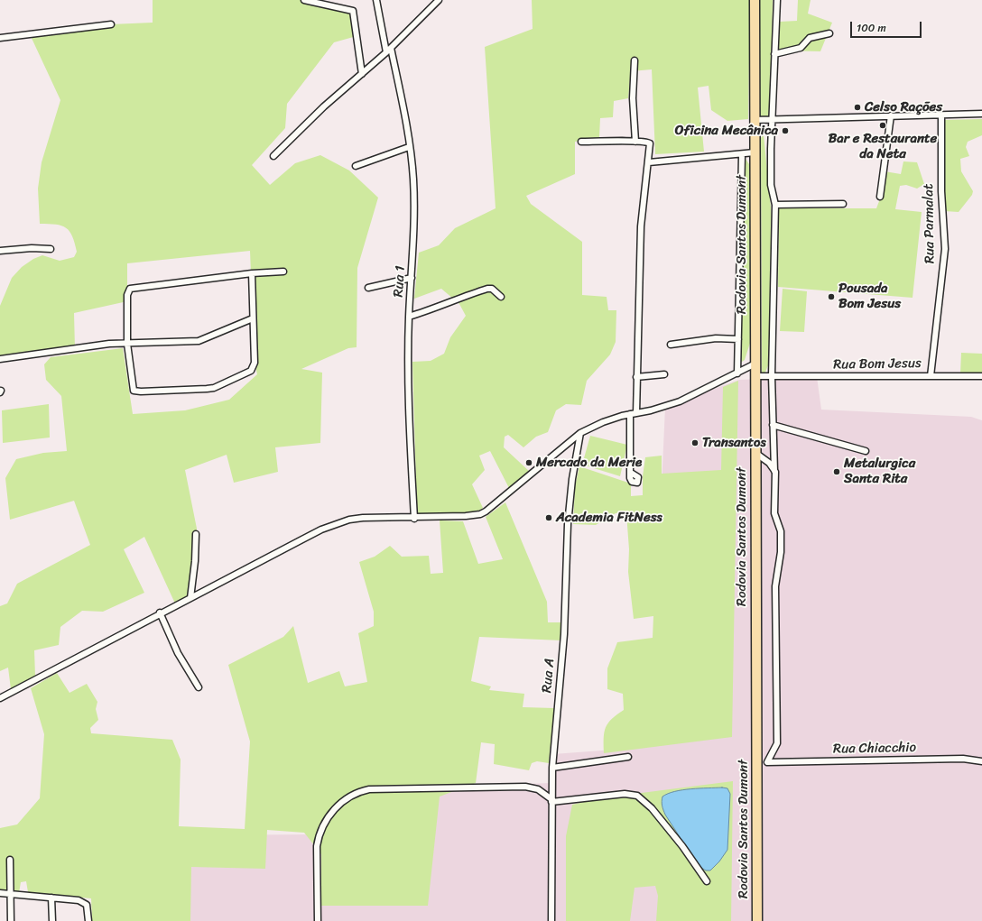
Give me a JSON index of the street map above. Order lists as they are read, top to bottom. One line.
{"streets":{"highway":["Rodovia Santos Dumont"],"street":["Rua Parmalat","Rua 1","Rua Bom Jesus","Rua A","Rua Chiacchio"]},"crossings":[["Rua Parmalat","Rua Bom Jesus"],["Rodovia Santos Dumont","Rua Bom Jesus"]],"places":["Celso Rações","Bar e Restaurante da Neta","Oficina Mecânica","Pousada Bom Jesus","Transantos","Mercado da Merie","Metalurgica Santa Rita","Academia FitNess"],"scale_bar":"100 m"}
